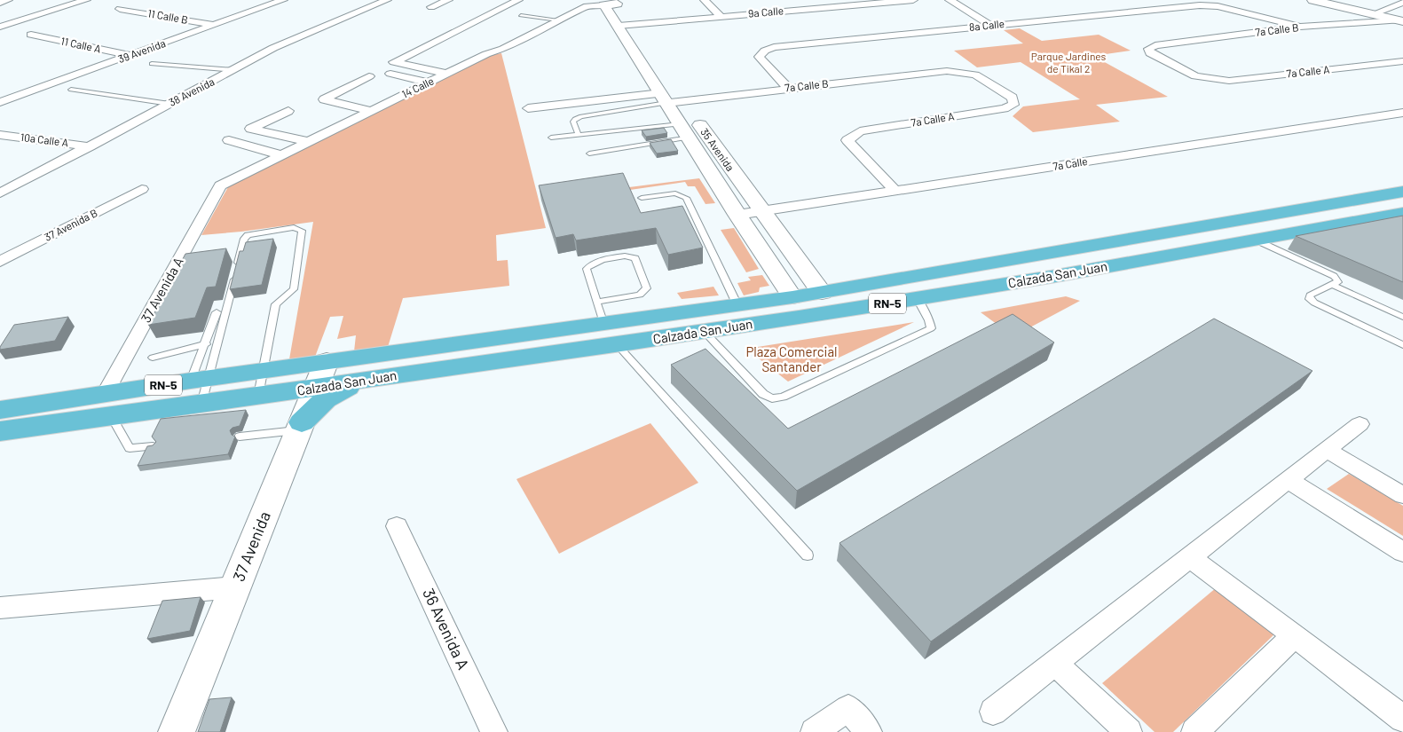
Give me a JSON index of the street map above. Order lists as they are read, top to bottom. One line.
{"streets":{"main road":["Calzada San Juan","RN-5"],"street":["9a Calle","11 Calle B","8a Calle","7a Calle B","11 Calle A","39 Avenida","7a Calle A","14 Calle","38 Avenida","10a Calle A","35 Avenida","7a Calle","37 Avenida B","37 Avenida A","37 Avenida","36 Avenida A"]},"crossings":[["9a Calle","35 Avenida"],["11 Calle B","39 Avenida"],["8a Calle","7a Calle B"],["7a Calle B","7a Calle A"],["7a Calle B","35 Avenida"],["11 Calle A","39 Avenida"],["7a Calle A","7a Calle"],["14 Calle","35 Avenida"],["14 Calle","37 Avenida A"],["38 Avenida","10a Calle A"],["35 Avenida","7a Calle"],["35 Avenida","Calzada San Juan"],["Calzada San Juan","37 Avenida A"],["Calzada San Juan","37 Avenida"]],"parks":["Parque Jardines de Tikal 2","Plaza Comercial Santander"]}
